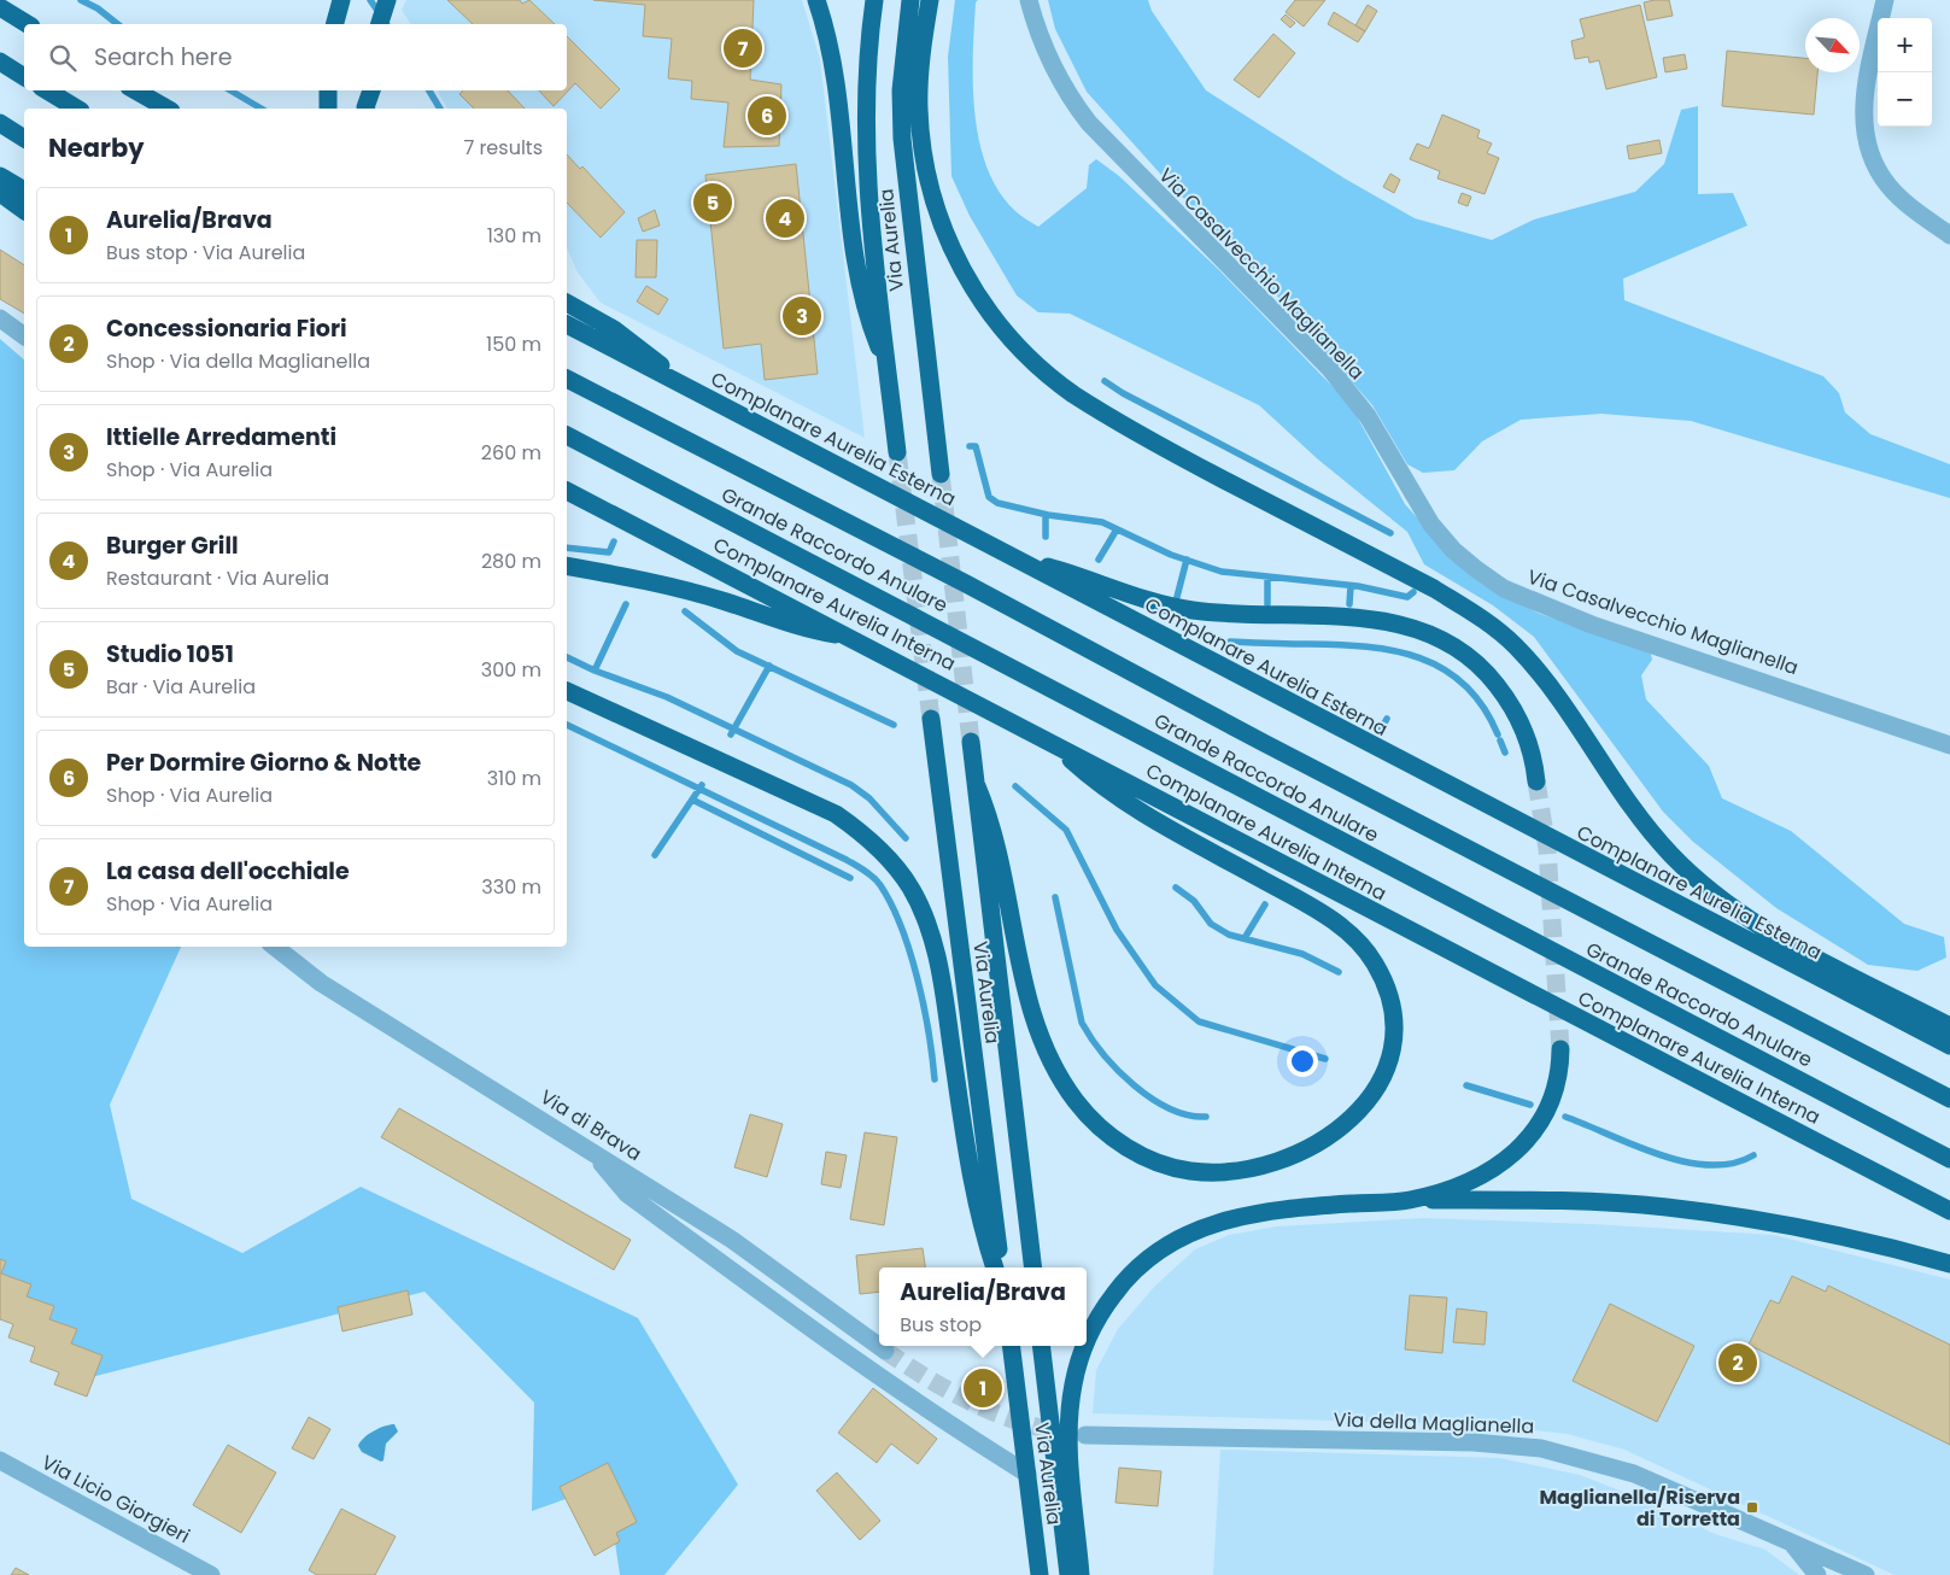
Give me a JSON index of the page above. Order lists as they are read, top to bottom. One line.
{"streets":{"highway":["Via Aurelia","Complanare Aurelia Esterna","Grande Raccordo Anulare","Complanare Aurelia Interna"],"street":["Via Casalvecchio Maglianella","Via di Brava","Via della Maglianella","Via Licio Giorgieri"]},"places":{"transit":["Maglianella/Riserva di Torretta"]},"north":"bottom right","page":{"map_buttons":["+","−"],"search":"Search here","pins":["7","6","5","4","3","2","1"],"heading":["Nearby","7 results"],"list":[{"mark":"1","name":"Aurelia/Brava","note":"Bus stop · Via Aurelia","value":"130 m"},{"mark":"2","name":"Concessionaria Fiori","note":"Shop · Via della Maglianella","value":"150 m"},{"mark":"3","name":"Ittielle Arredamenti","note":"Shop · Via Aurelia","value":"260 m"},{"mark":"4","name":"Burger Grill","note":"Restaurant · Via Aurelia","value":"280 m"},{"mark":"5","name":"Studio 1051","note":"Bar · Via Aurelia","value":"300 m"},{"mark":"6","name":"Per Dormire Giorno & Notte","note":"Shop · Via Aurelia","value":"310 m"},{"mark":"7","name":"La casa dell'occhiale","note":"Shop · Via Aurelia","value":"330 m"}],"popup":["Aurelia/Brava","Bus stop"]}}
